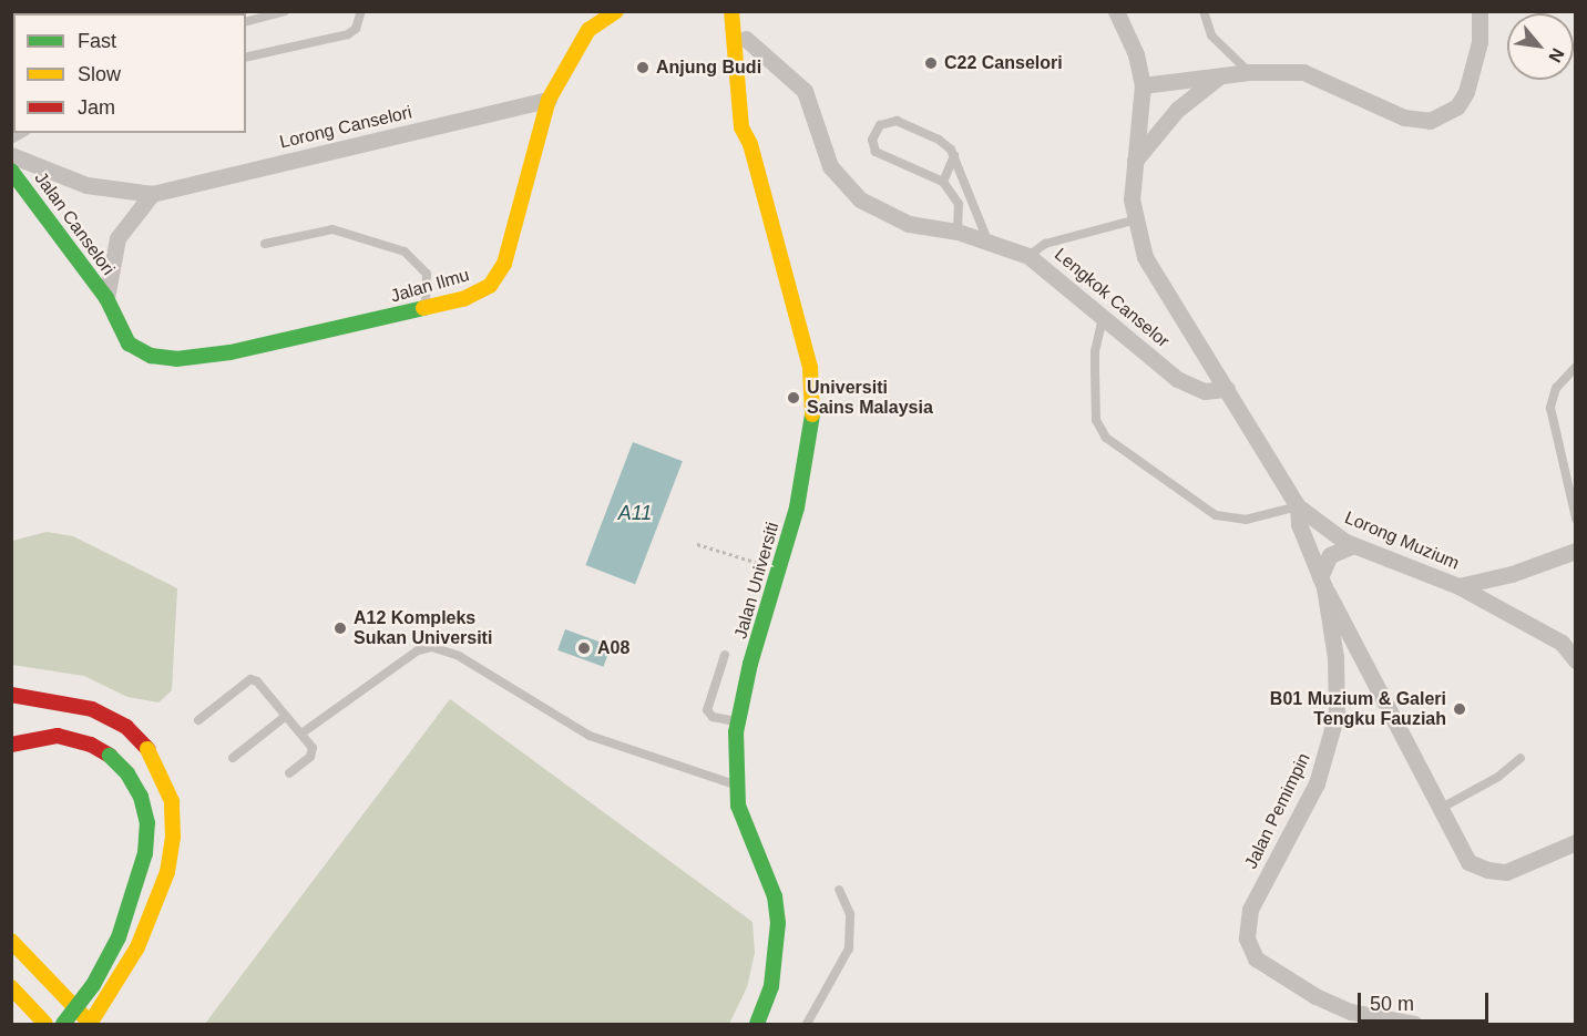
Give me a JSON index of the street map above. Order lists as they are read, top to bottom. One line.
{"streets":{"main road":["Jalan Canselori","Jalan Ilmu","Jalan Universiti"],"street":["Lorong Canselori","Lengkok Canselor","Lorong Muzium","Jalan Pemimpin"]},"crossings":[["Lorong Canselori","Jalan Ilmu"],["Jalan Canselori","Jalan Ilmu"],["Lengkok Canselor","Jalan Universiti"],["Lorong Muzium","Jalan Pemimpin"]],"water":["A11"],"places":["C22 Canselori","Anjung Budi","Universiti Sains Malaysia","A12 Kompleks Sukan Universiti","A08","B01 Muzium & Galeri Tengku Fauziah"],"legend":["Fast","Slow","Jam"],"scale_bar":"50 m","north":"bottom right"}
